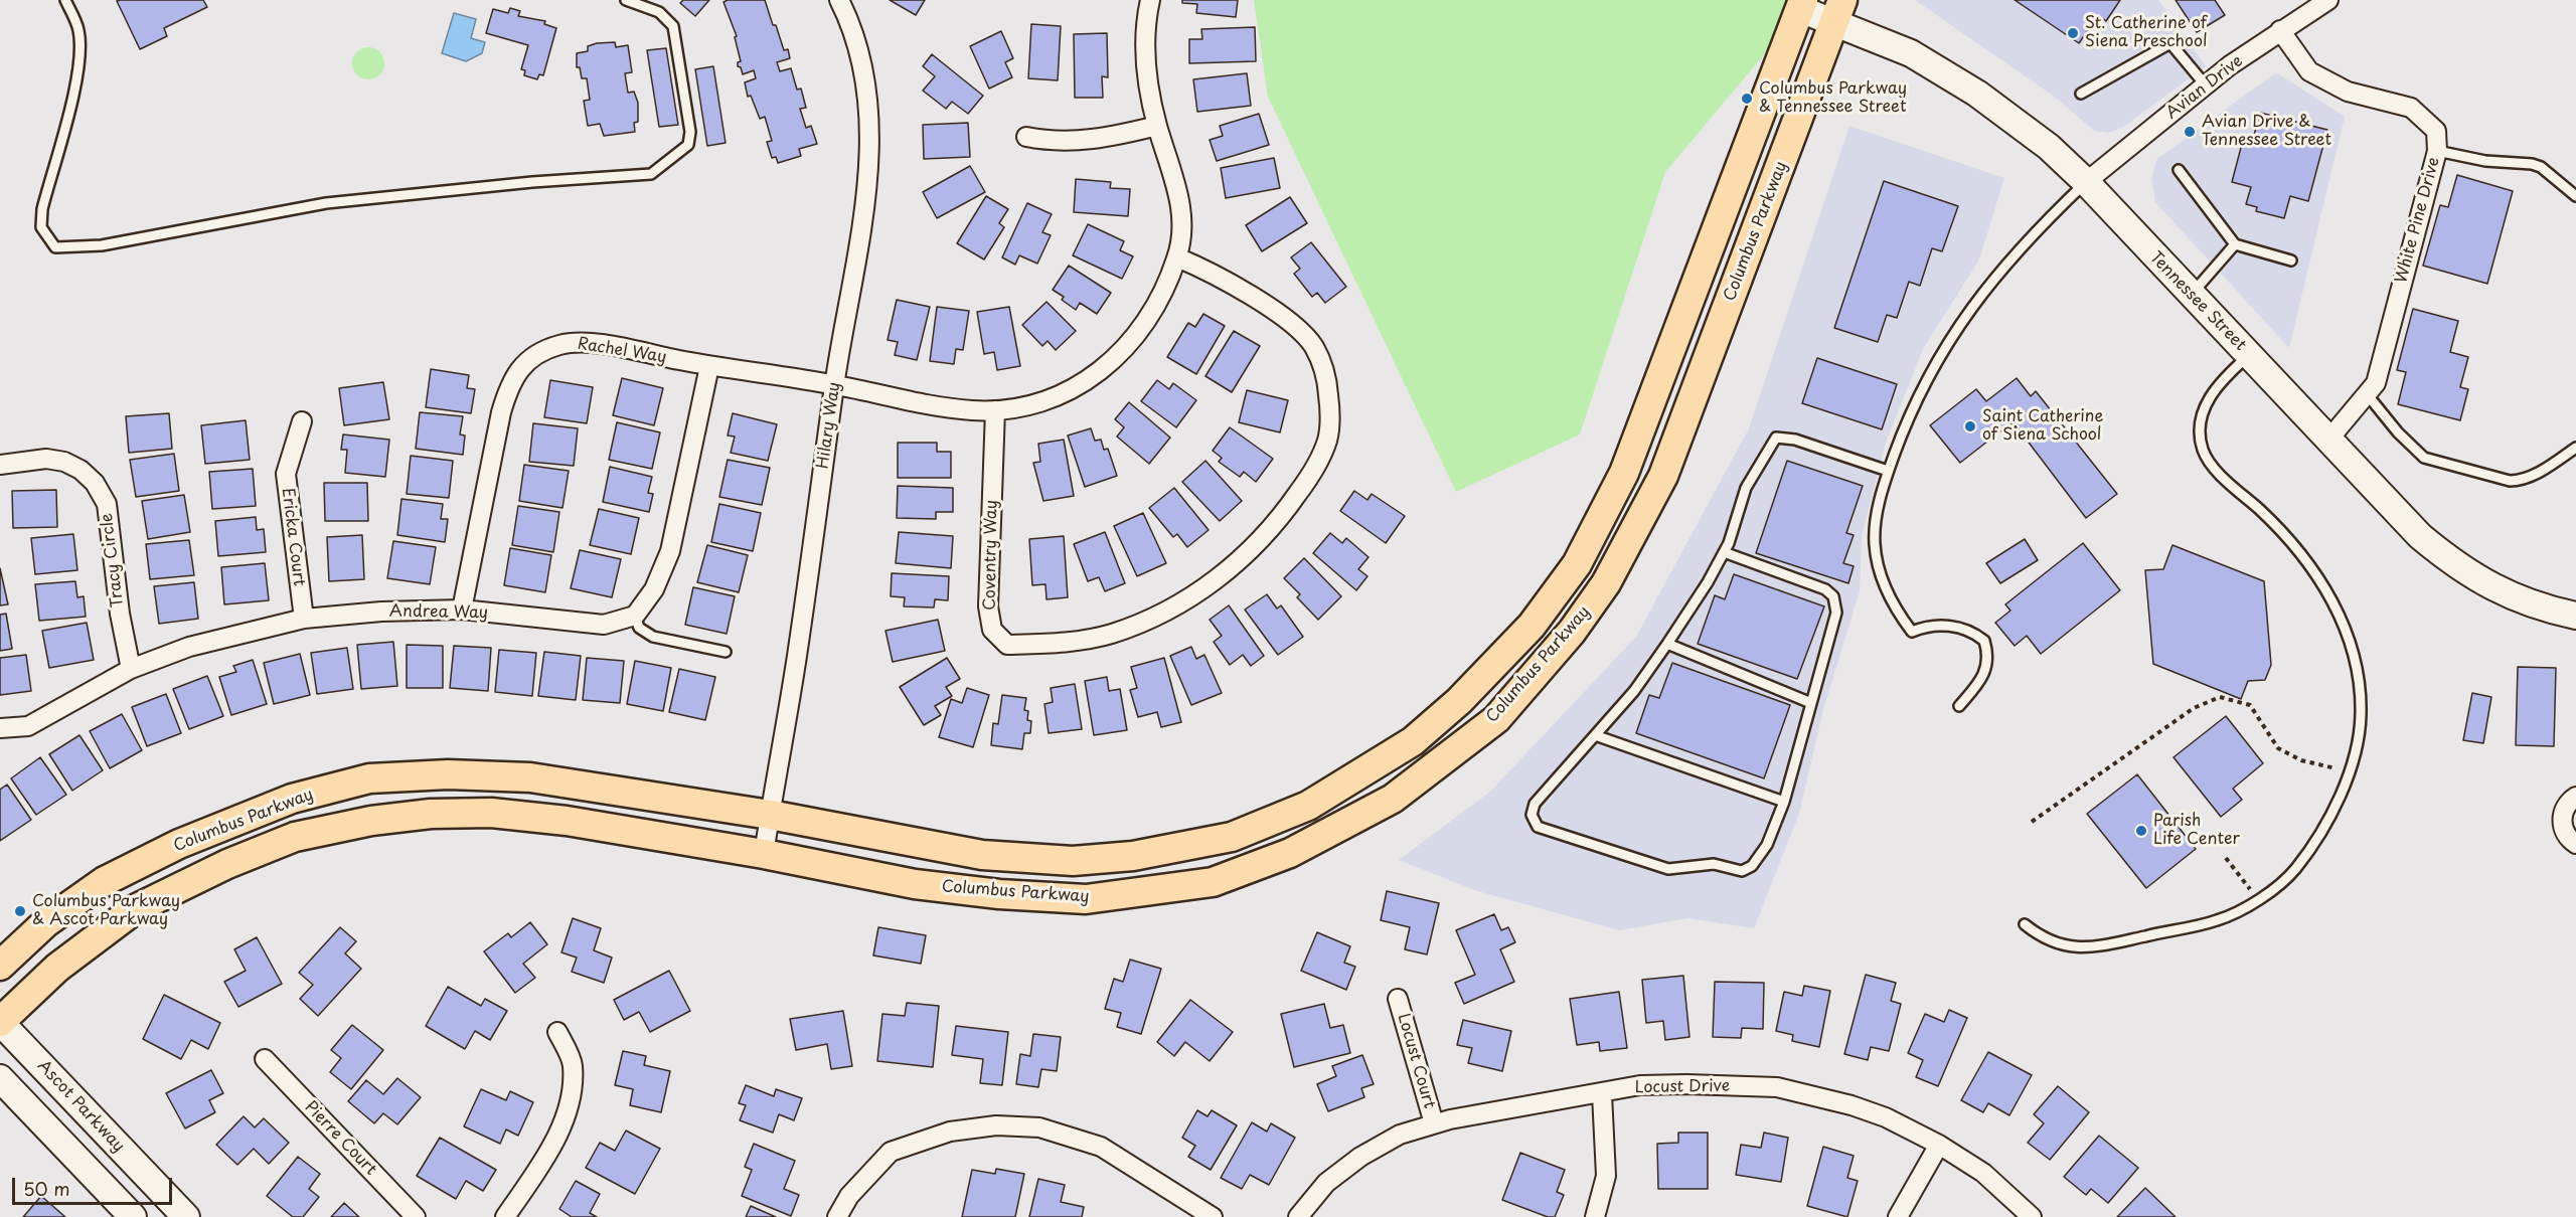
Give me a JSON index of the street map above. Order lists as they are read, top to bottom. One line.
{"streets":{"main road":["Columbus Parkway","Tennessee Street","Ascot Parkway"],"street":["Avian Drive","White Pine Drive","Rachel Way","Hilary Way","Ericka Court","Coventry Way","Tracy Circle","Andrea Way","Locust Court","Locust Drive","Pierre Court"]},"crossings":[["Avian Drive","White Pine Drive"],["Avian Drive","Tennessee Street"],["White Pine Drive","Tennessee Street"],["Columbus Parkway","Tennessee Street"],["Columbus Parkway","Hilary Way"],["Columbus Parkway","Ascot Parkway"],["Rachel Way","Hilary Way"],["Rachel Way","Coventry Way"],["Rachel Way","Andrea Way"],["Ericka Court","Andrea Way"],["Tracy Circle","Andrea Way"],["Locust Court","Locust Drive"]],"places":["St. Catherine of Siena Preschool","Columbus Parkway & Tennessee Street","Avian Drive & Tennessee Street","Saint Catherine of Siena School","Parish Life Center","Columbus Parkway & Ascot Parkway"],"scale_bar":"50 m"}
